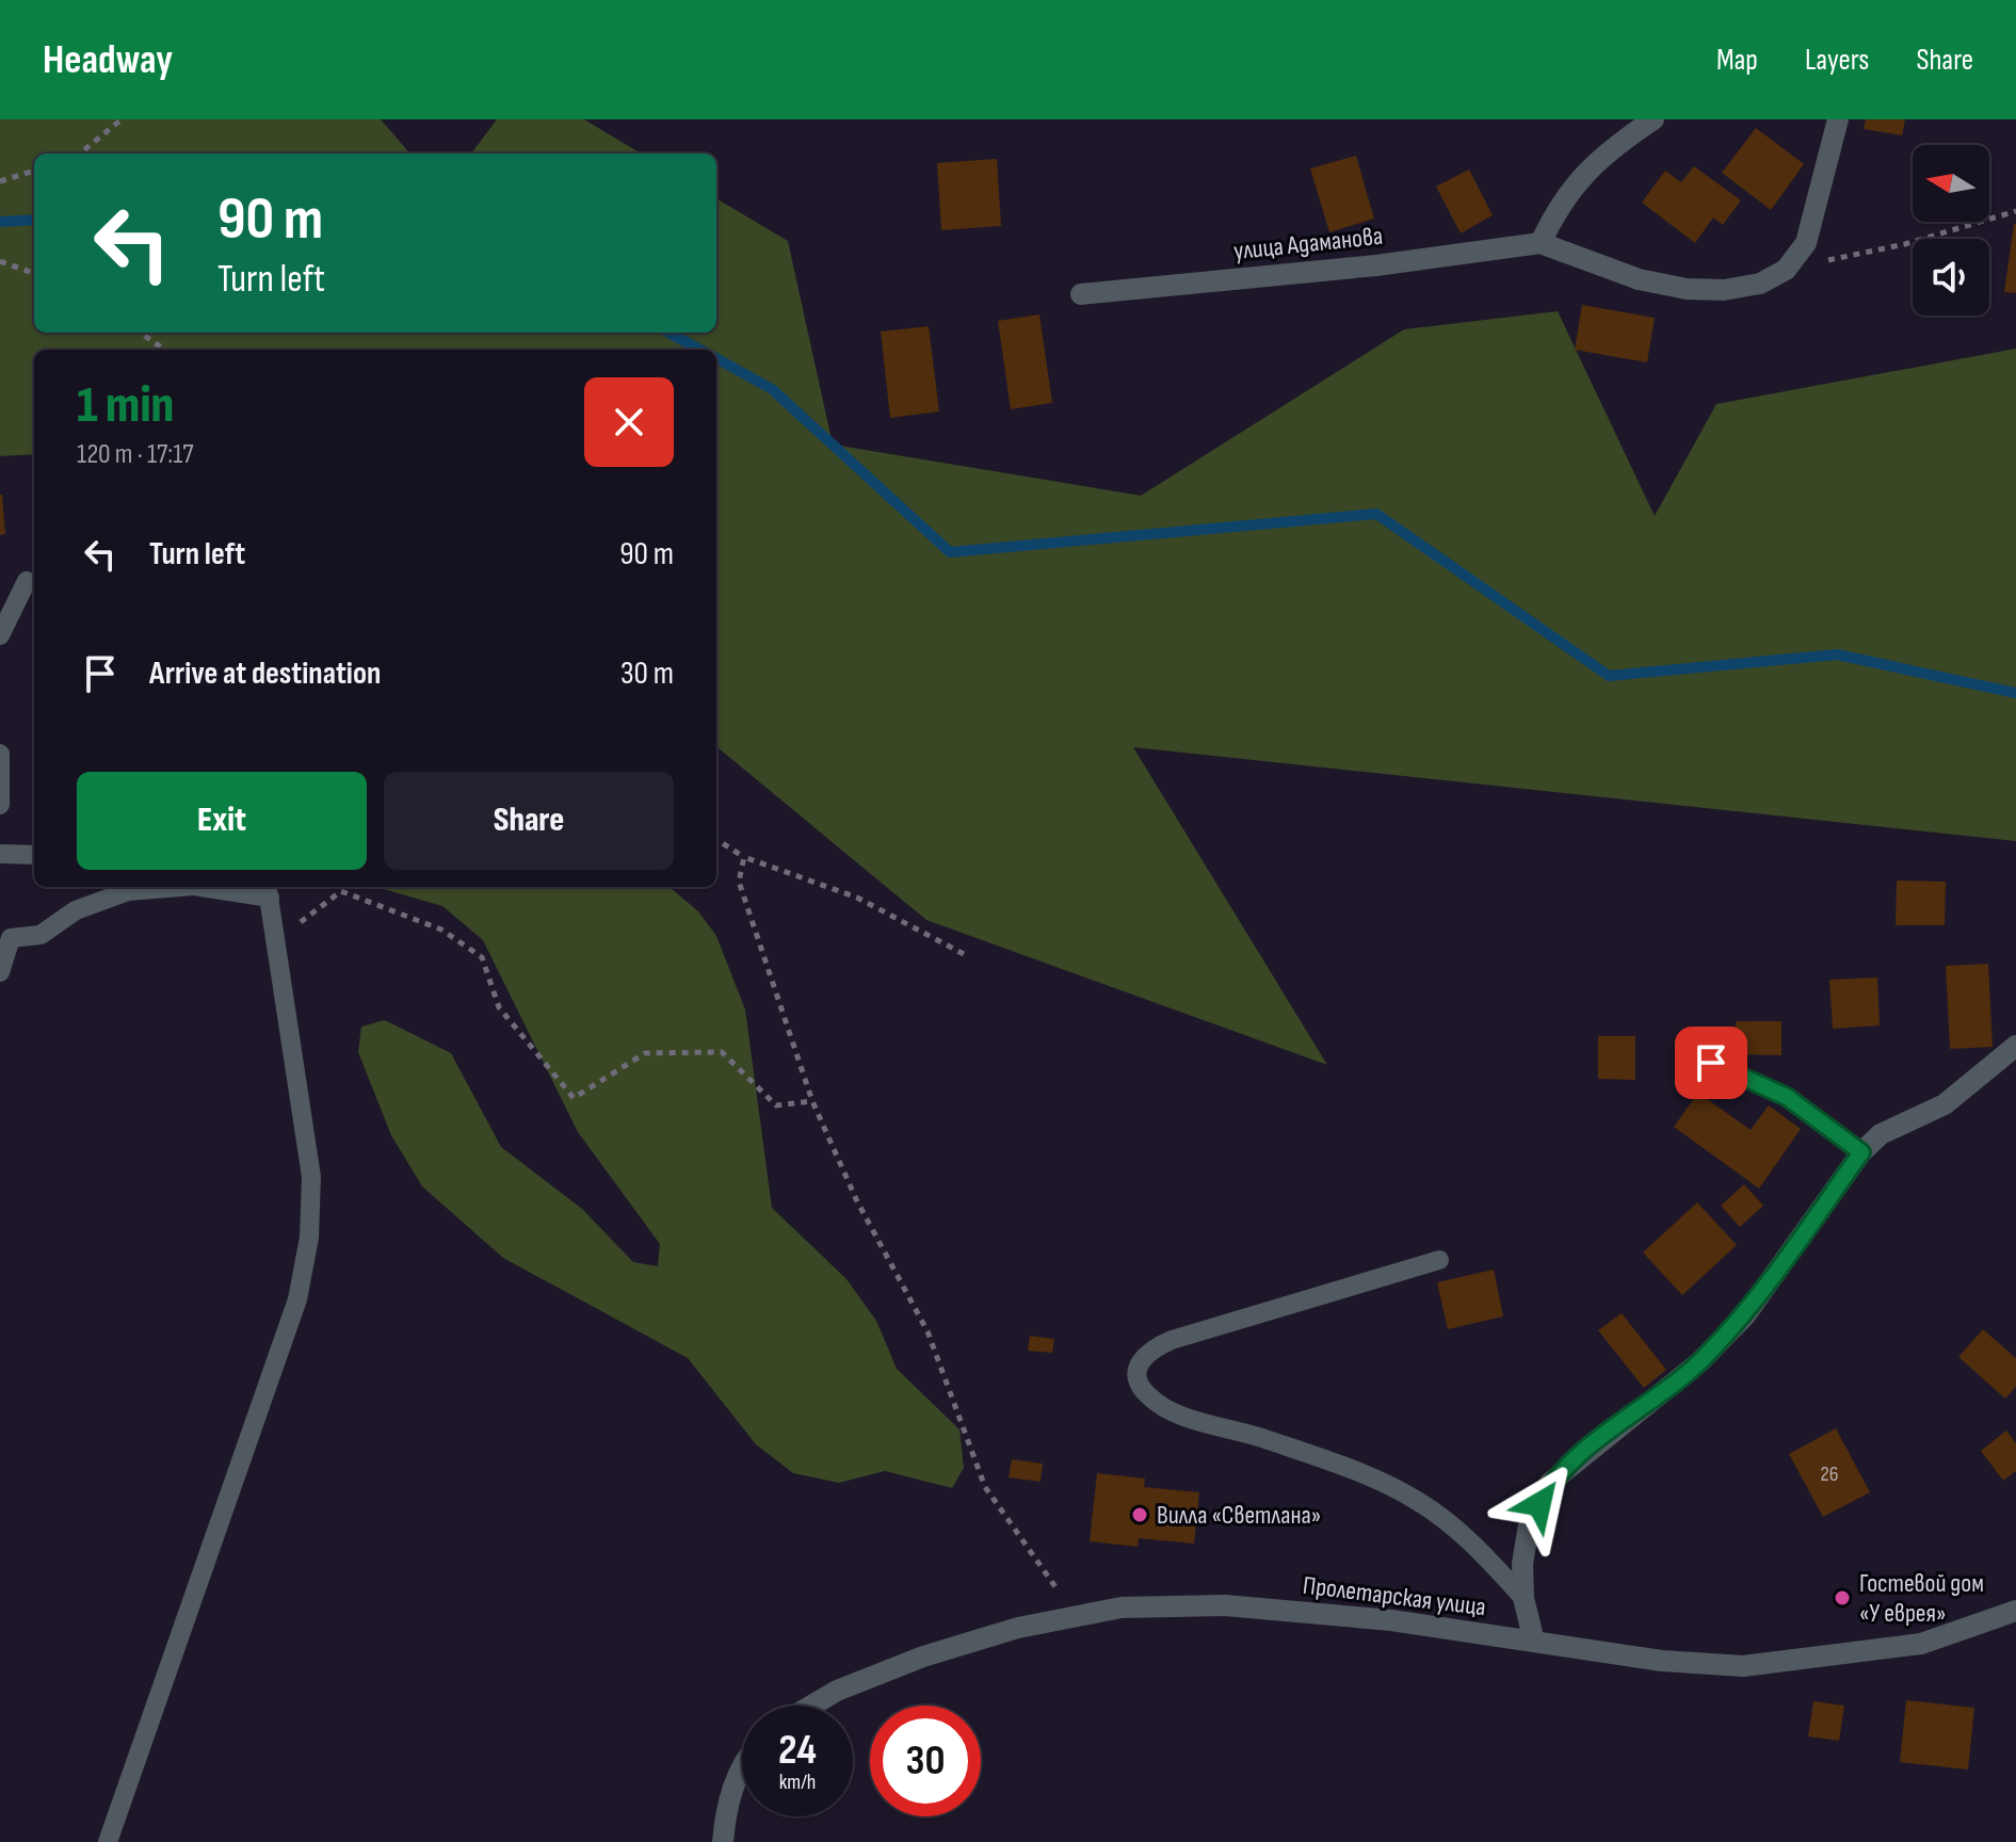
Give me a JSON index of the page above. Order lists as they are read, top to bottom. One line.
{"streets":{"street":["улица Адаманова","Пролетарская улица"]},"places":["Вилла «Светлана»","Гостевой дом «У еврея»"],"house_numbers":["26"],"north":"left","page":{"header":"Headway","nav":["Map","Layers","Share"],"turn":["90 m","Turn left"],"heading":["1 min","120 m · 17:17"],"list":[{"name":"Turn left","value":"90 m"},{"name":"Arrive at destination","value":"30 m"}],"buttons":["Exit","Share"],"speed":"24 km/h","limit":"30"}}
